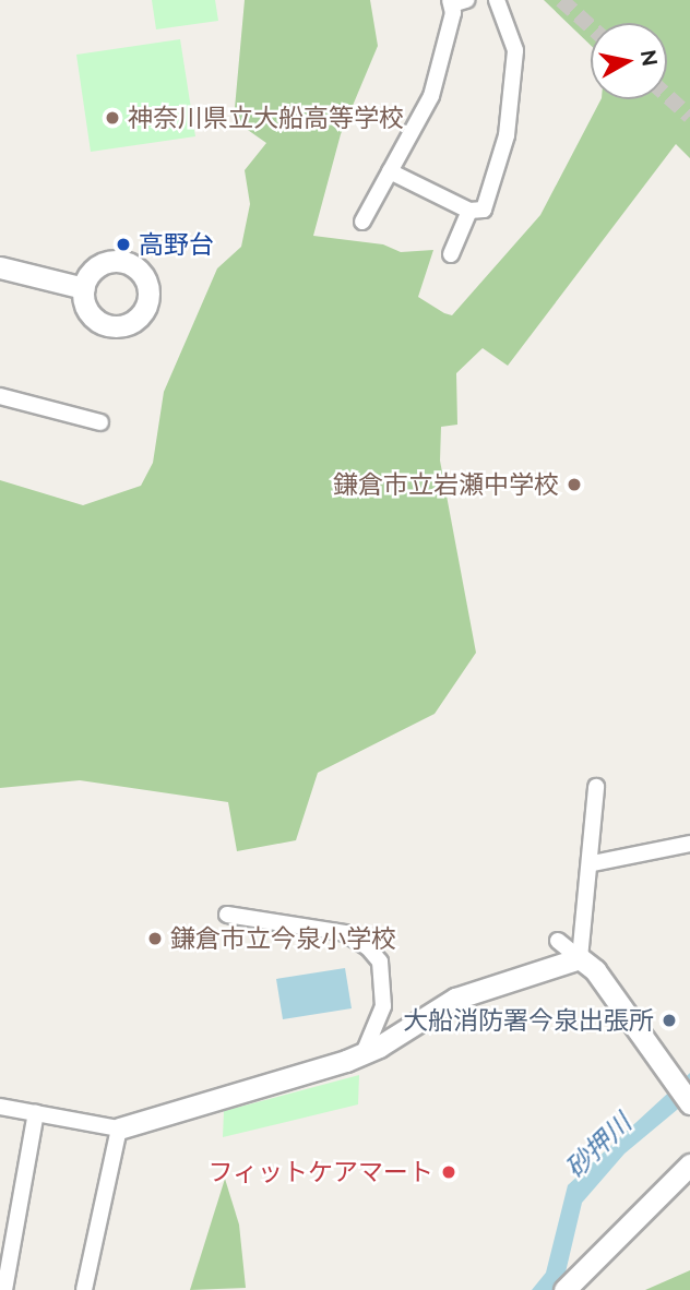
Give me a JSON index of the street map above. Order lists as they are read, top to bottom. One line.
{"water":["砂押川"],"places":["神奈川県立大船高等学校","高野台","鎌倉市立岩瀬中学校","鎌倉市立今泉小学校","大船消防署今泉出張所","フィットケアマート"],"north":"right"}
